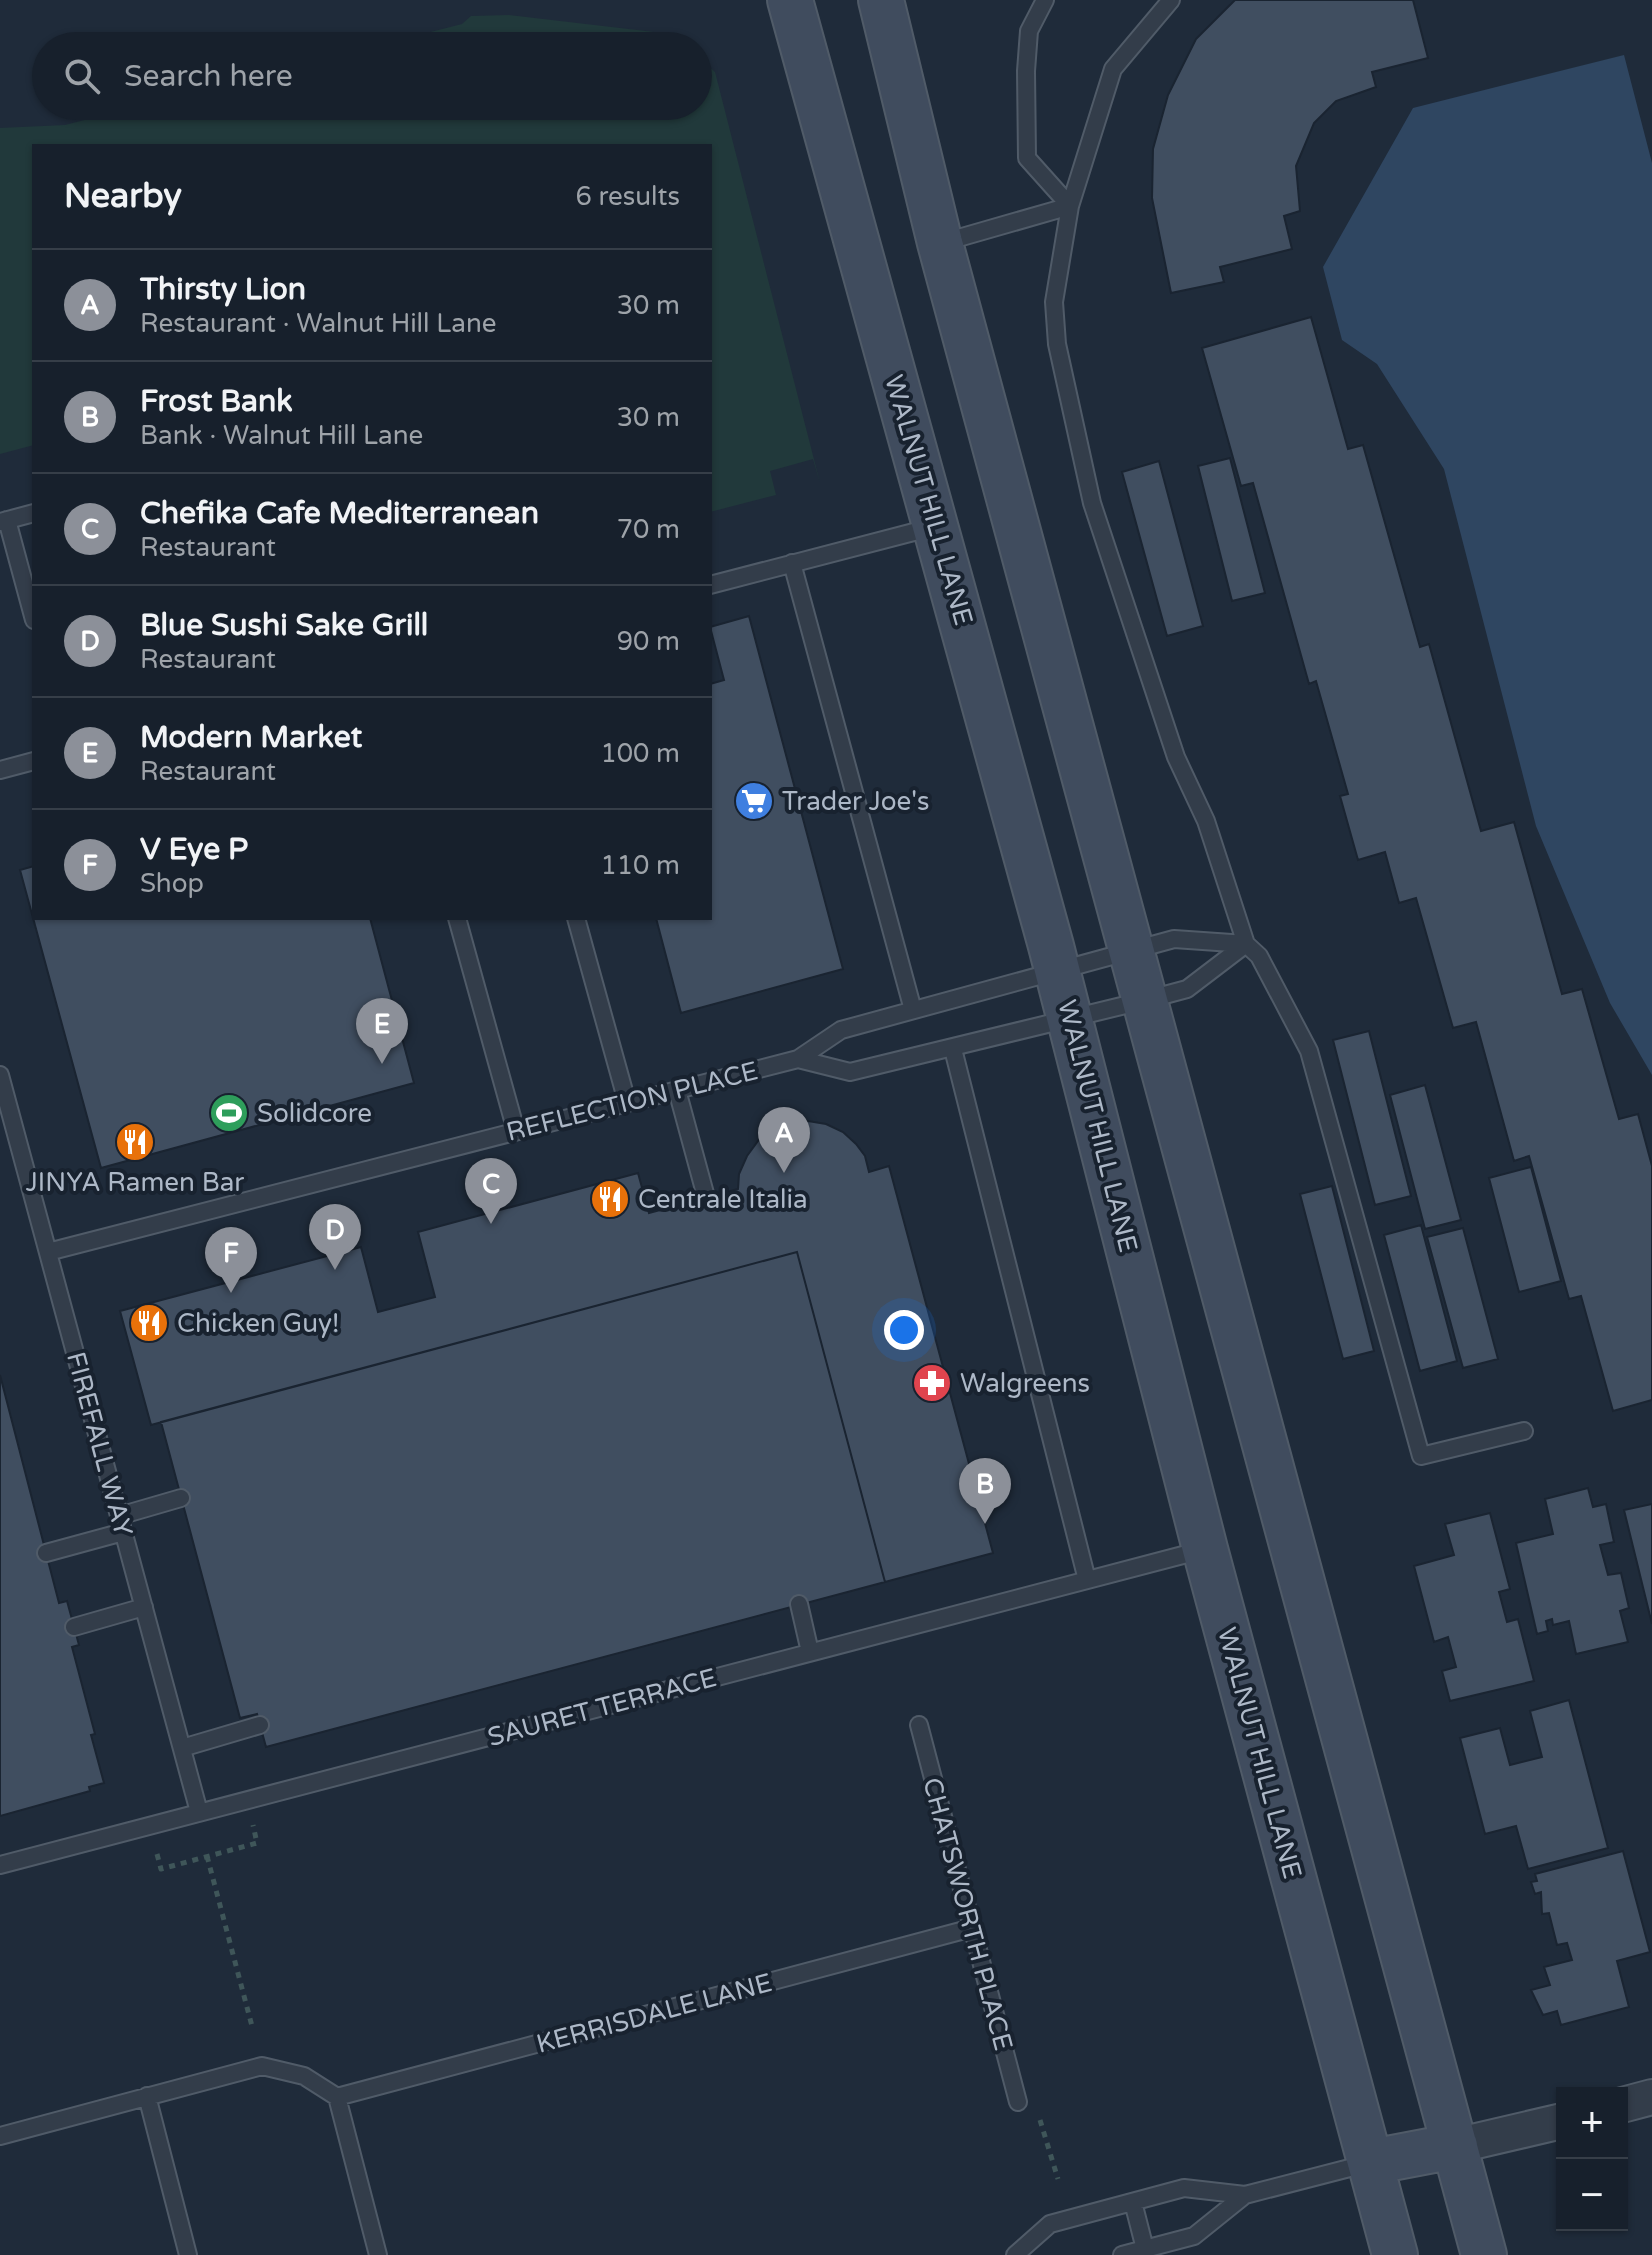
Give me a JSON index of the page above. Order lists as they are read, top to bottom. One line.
{"streets":{"main road":["WALNUT HILL LANE"],"lane":["REFLECTION PLACE","FIREFALL WAY","SAURET TERRACE","CHATSWORTH PLACE","KERRISDALE LANE"]},"crossings":[["WALNUT HILL LANE","REFLECTION PLACE"],["WALNUT HILL LANE","SAURET TERRACE"],["REFLECTION PLACE","FIREFALL WAY"],["FIREFALL WAY","SAURET TERRACE"],["CHATSWORTH PLACE","KERRISDALE LANE"]],"places":{"supermarket":["Trader Joe's"],"sports":["Solidcore"],"restaurant":["JINYA Ramen Bar","Centrale Italia","Chicken Guy!"],"pharmacy":["Walgreens"]},"page":{"search":"Search here","heading":["Nearby","6 results"],"list":[{"mark":"A","name":"Thirsty Lion","note":"Restaurant · Walnut Hill Lane","value":"30 m"},{"mark":"B","name":"Frost Bank","note":"Bank · Walnut Hill Lane","value":"30 m"},{"mark":"C","name":"Chefika Cafe Mediterranean","note":"Restaurant","value":"70 m"},{"mark":"D","name":"Blue Sushi Sake Grill","note":"Restaurant","value":"90 m"},{"mark":"E","name":"Modern Market","note":"Restaurant","value":"100 m"},{"mark":"F","name":"V Eye P","note":"Shop","value":"110 m"}],"pins":["E","A","C","D","F","B"],"map_buttons":["+","−"]}}
